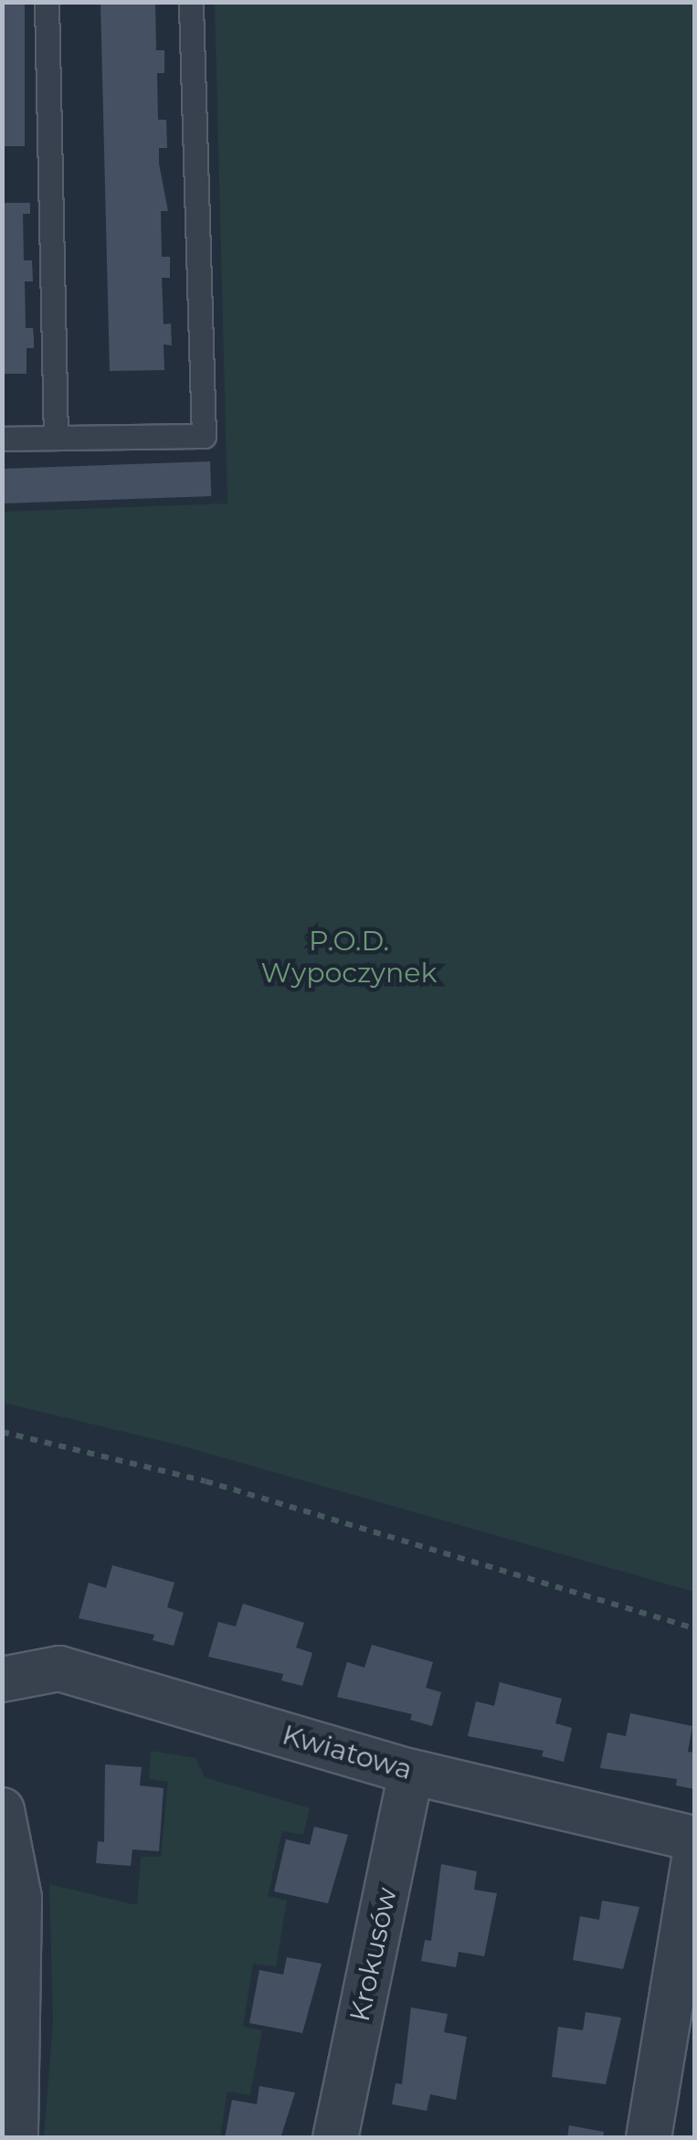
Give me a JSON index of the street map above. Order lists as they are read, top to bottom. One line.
{"streets":{"street":["Kwiatowa","Krokusów"]},"crossings":[["Kwiatowa","Krokusów"]],"parks":["P.O.D. Wypoczynek"]}
